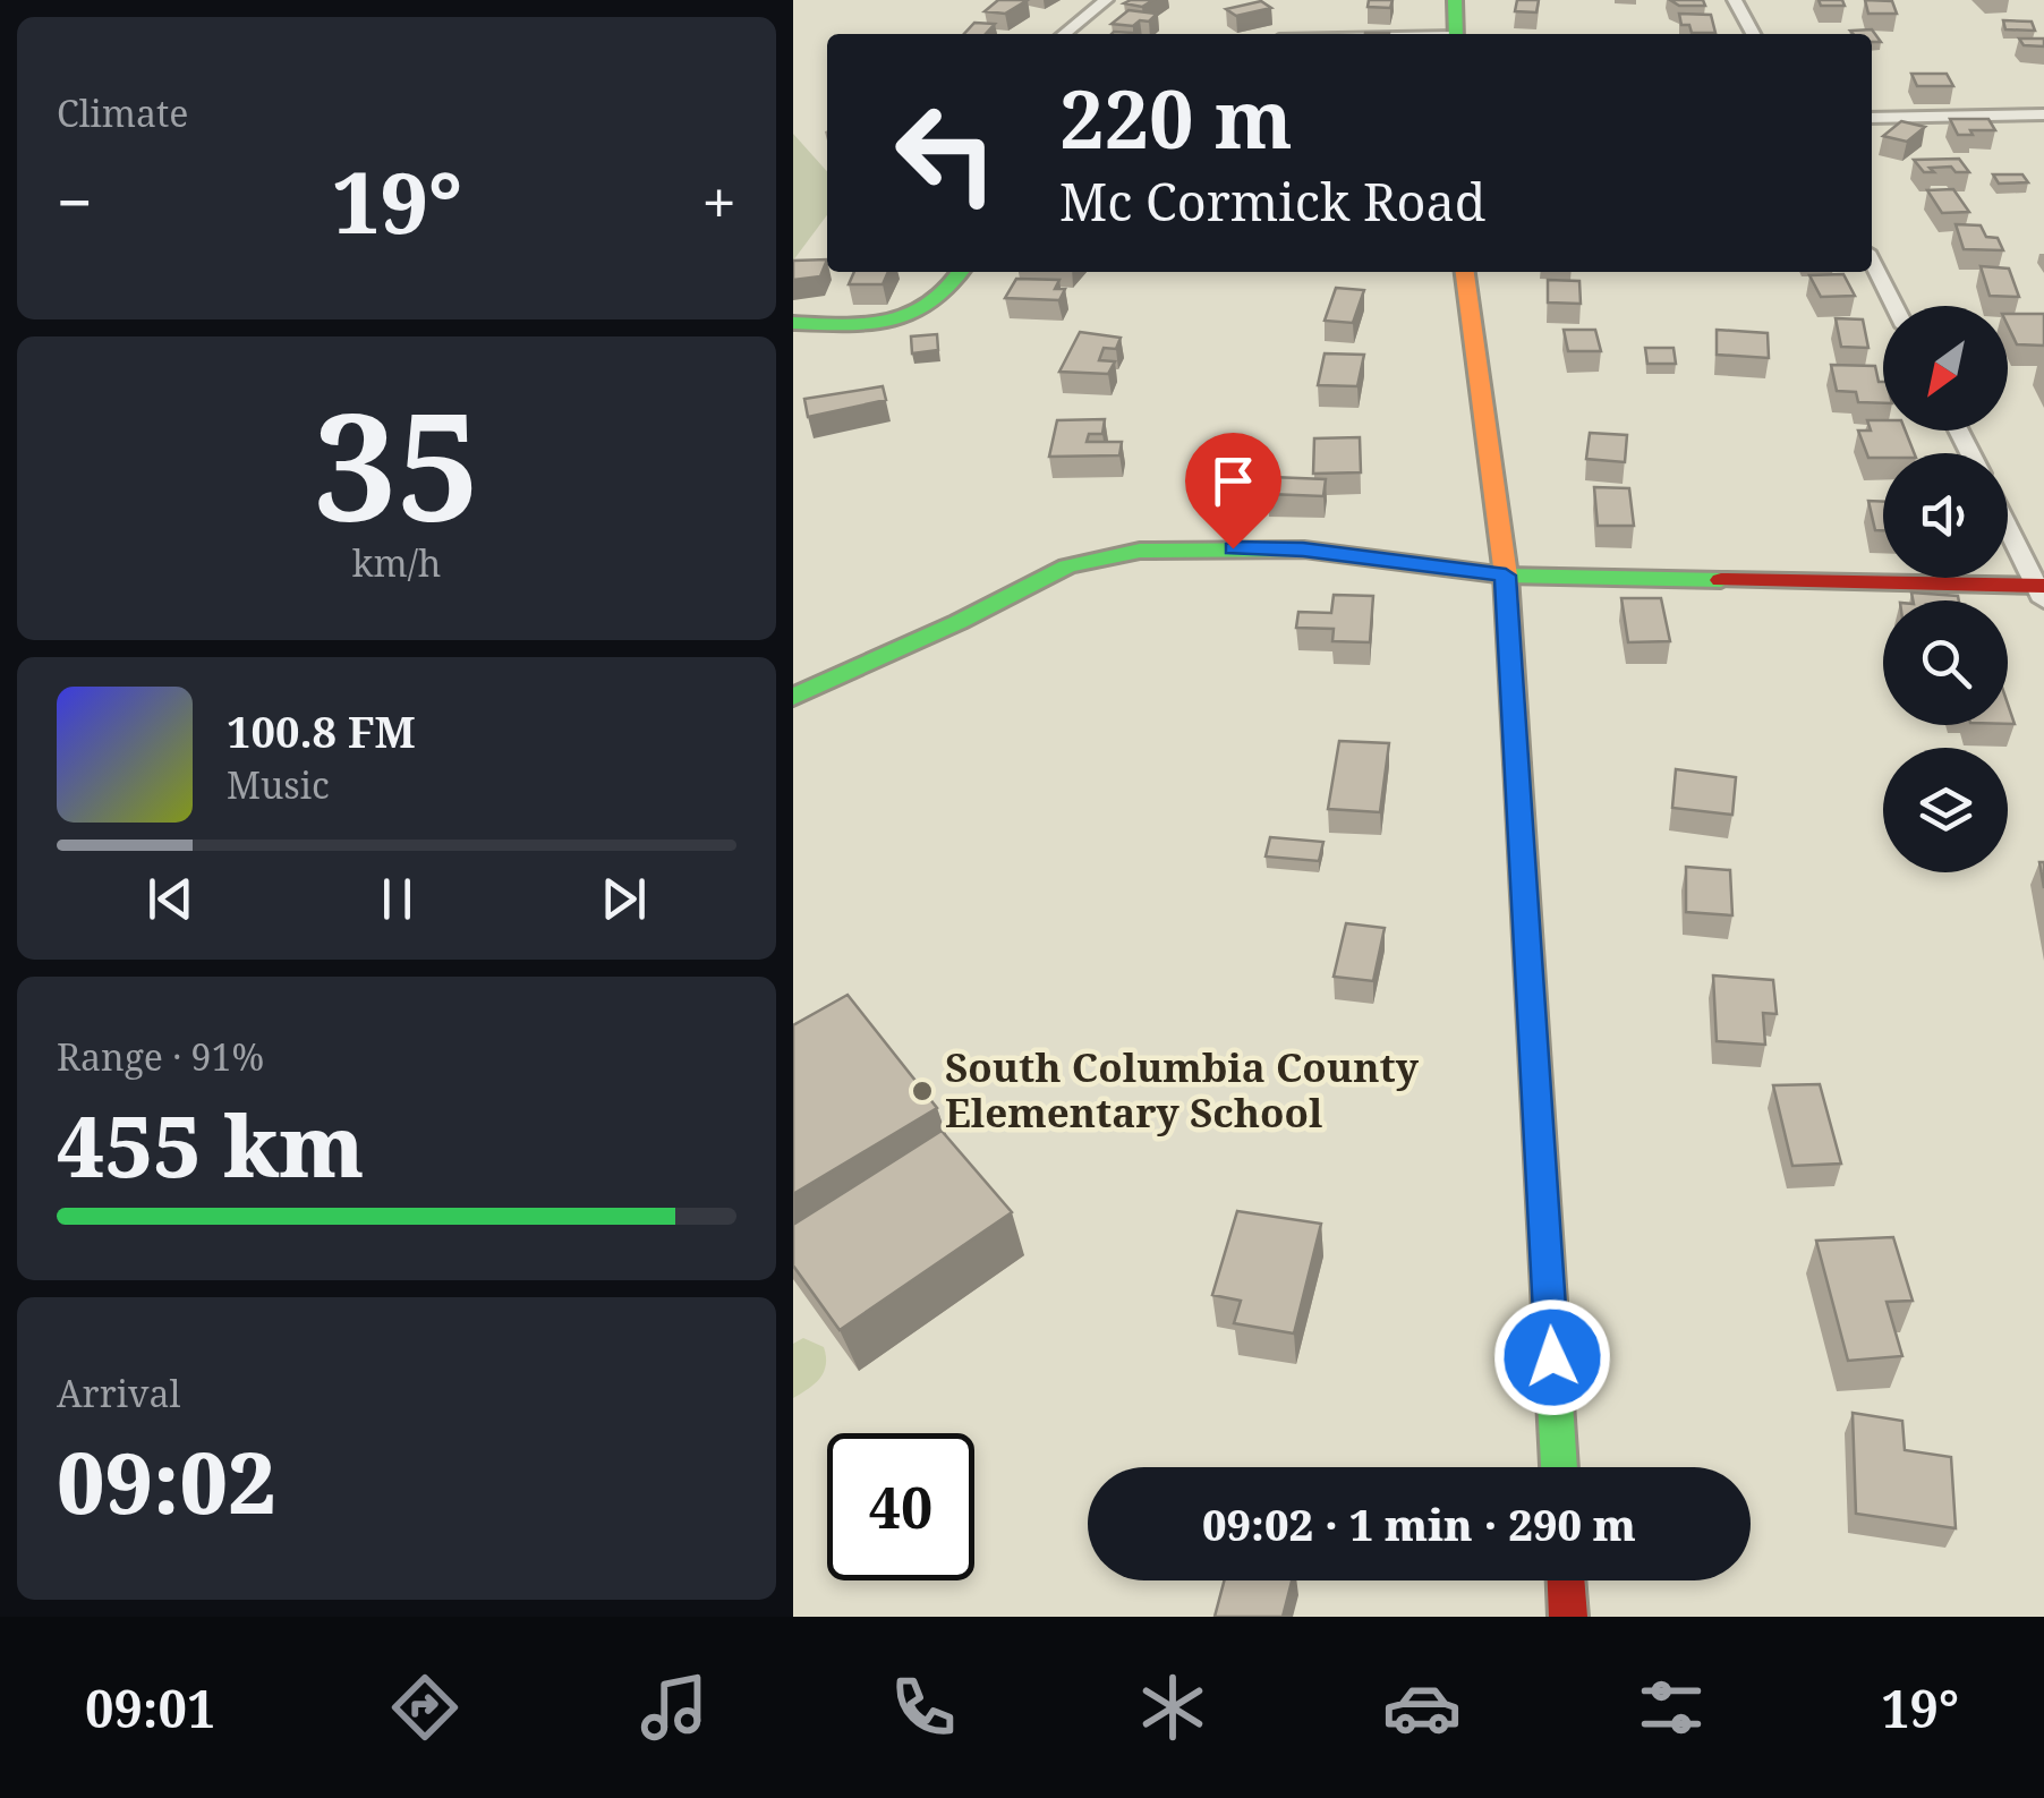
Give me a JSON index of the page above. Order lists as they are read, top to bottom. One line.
{"places":["South Columbia County Elementary School"],"north":"bottom left","page":{"tile":["Climate",["35","km/h"],["Range · 91%","455 km"],["Arrival","09:02"]],"turn":["220 m","Mc Cormick Road"],"heat":["−","19°","+"],"song":["100.8 FM","Music"],"limit":"40","trip":"09:02 · 1 min · 290 m","tabs":["09:01","19°"]}}
